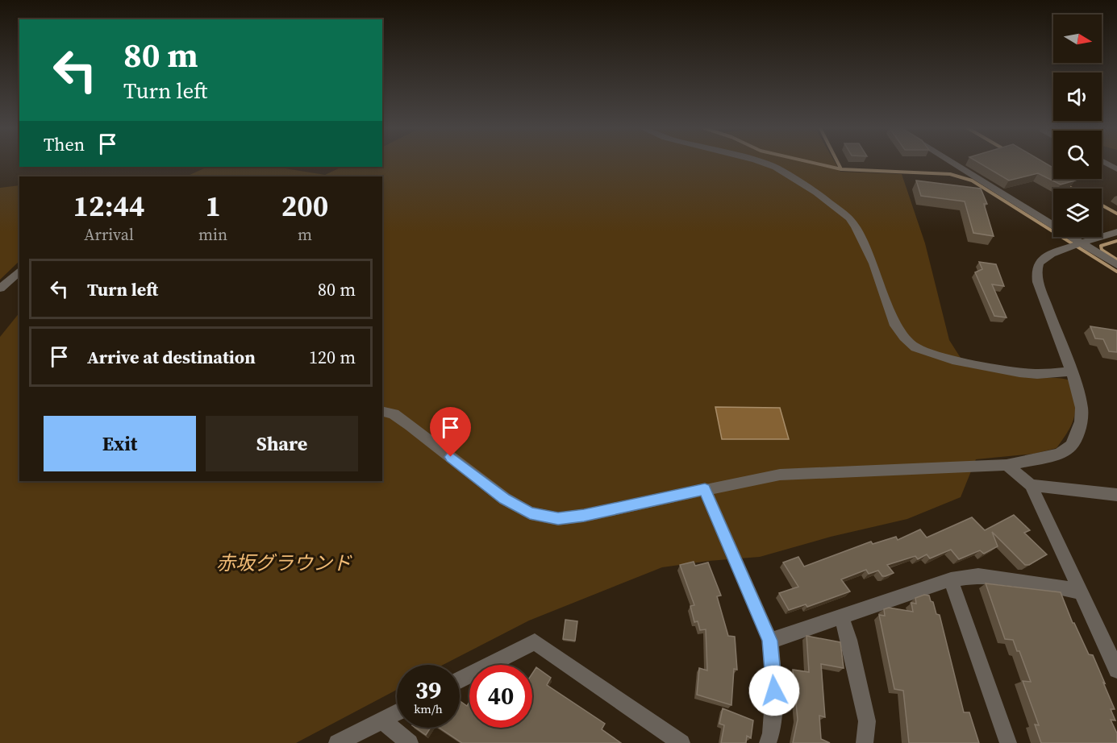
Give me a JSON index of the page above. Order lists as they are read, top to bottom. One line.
{"parks":["赤坂グラウンド"],"north":"right","page":{"turn":["80 m","Turn left"],"then":"Then","eta":["12:44","Arrival","1","min","200","m"],"list":[{"name":"Turn left","value":"80 m"},{"name":"Arrive at destination","value":"120 m"}],"buttons":["Exit","Share"],"speed":"39 km/h","limit":"40"}}
